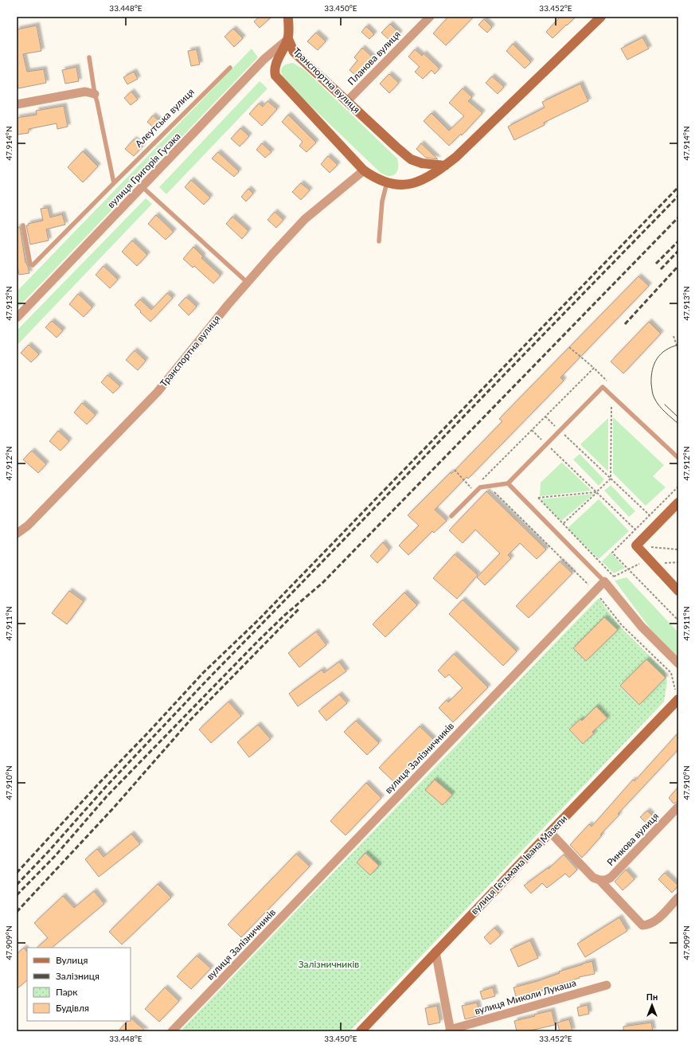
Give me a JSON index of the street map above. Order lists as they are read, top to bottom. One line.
{"streets":{"street":["Планова вулиця","Транспортна вулиця","вулиця Григорія Гусака","вулиця Залізничників","Ринкова вулиця","вулиця Гетьмана Івана Мазепи","вулиця Миколи Лукаша"],"lane":["Алеутська вулиця"]},"crossings":[["Планова вулиця","Транспортна вулиця"],["Транспортна вулиця","вулиця Григорія Гусака"],["вулиця Гетьмана Івана Мазепи","вулиця Миколи Лукаша"]],"parks":["Залізничників"],"legend":["Вулиця","Залізниця","Парк","Будівля"],"north":"top","coordinates":["33.448°E","33.450°E","33.452°E","47.914°N","47.913°N","47.912°N","47.911°N","47.910°N","47.909°N"]}
